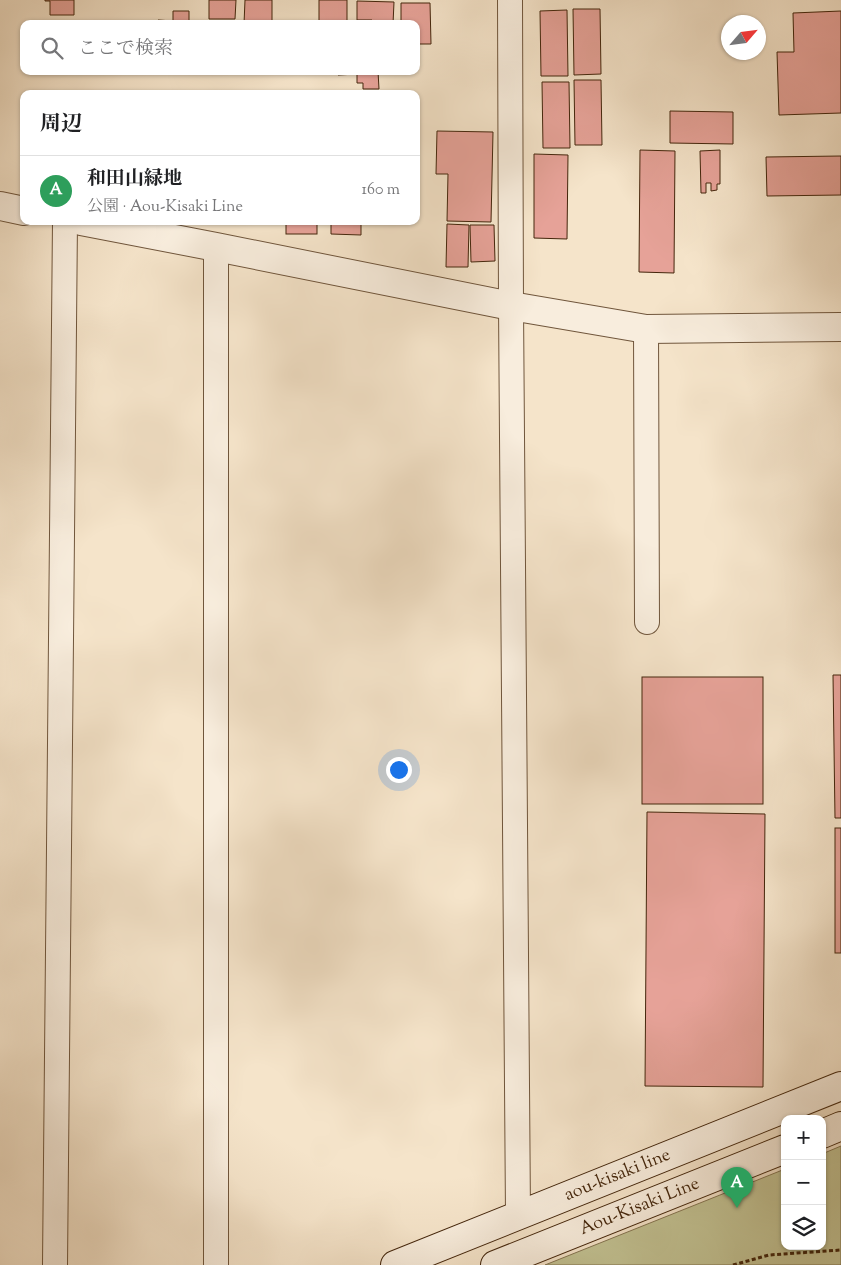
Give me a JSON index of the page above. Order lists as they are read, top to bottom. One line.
{"streets":{"main road":["aou-kisaki line","Aou-Kisaki Line"]},"north":"top right","page":{"search":"ここで検索","heading":"周辺","list":[{"mark":"A","name":"和田山緑地","note":"公園 · Aou-Kisaki Line","value":"160 m"}],"map_buttons":["+","−"],"pins":"A"}}
